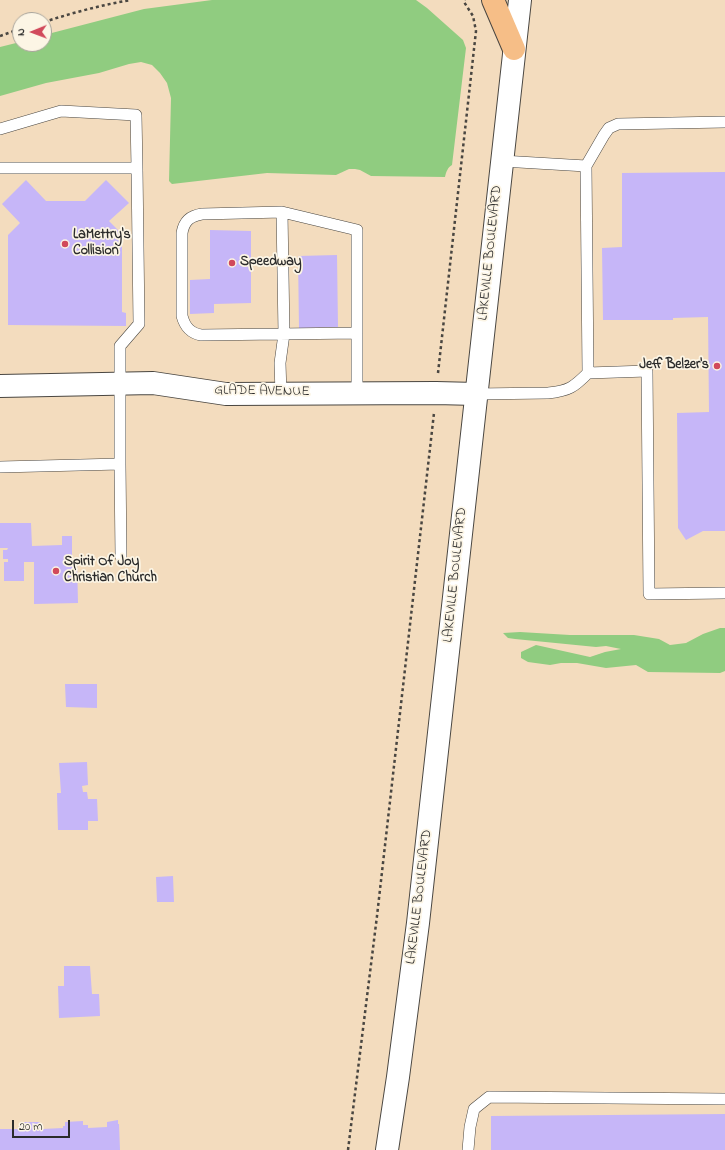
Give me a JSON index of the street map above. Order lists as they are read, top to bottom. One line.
{"streets":{"street":["LAKEVILLE BOULEVARD","GLADE AVENUE"]},"crossings":[["LAKEVILLE BOULEVARD","GLADE AVENUE"]],"places":["LaMettry's Collision","Speedway","Jeff Belzer's","Spirit Of Joy Christian Church"],"scale_bar":"20 m","north":"left"}
